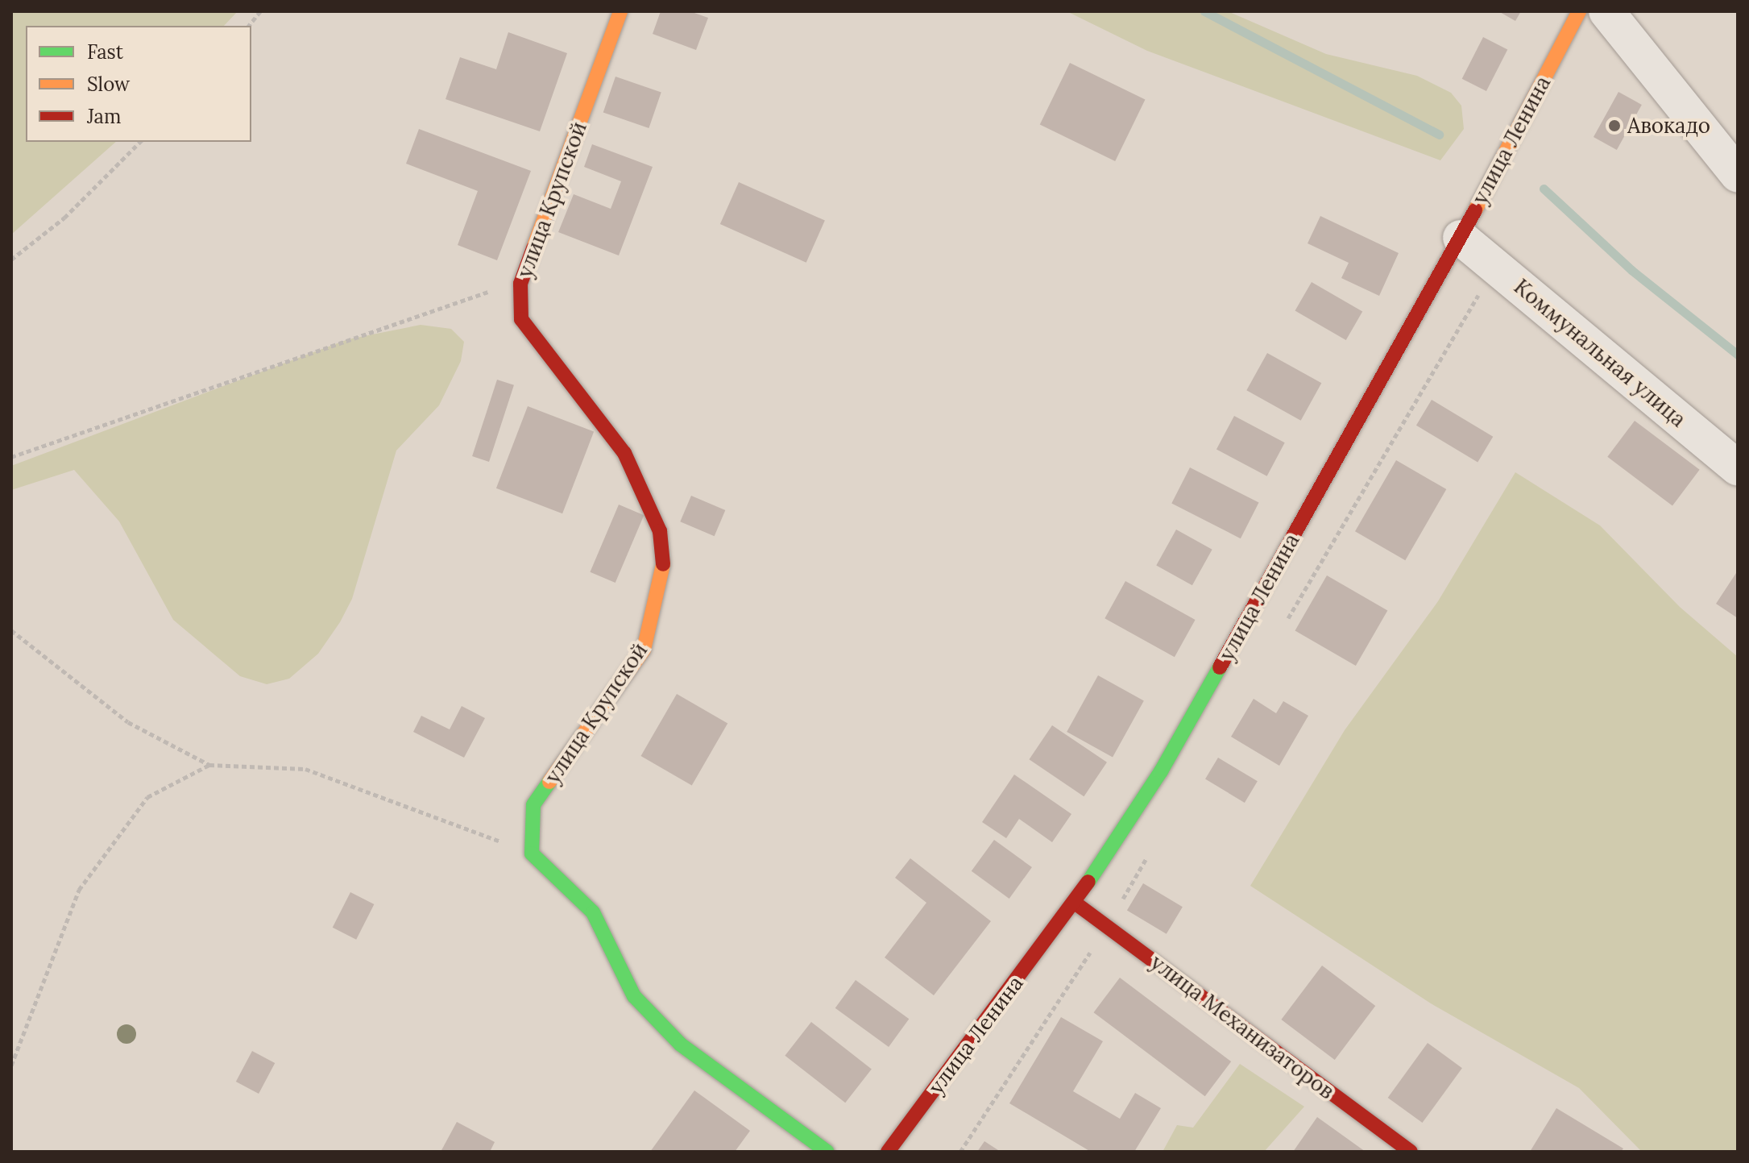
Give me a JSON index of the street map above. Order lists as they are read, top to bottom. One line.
{"streets":{"street":["улица Ленина","улица Крупской","Коммунальная улица","улица Механизаторов"]},"crossings":[["улица Ленина","Коммунальная улица"],["улица Ленина","улица Механизаторов"]],"places":["Авокадо"],"legend":["Fast","Slow","Jam"]}
